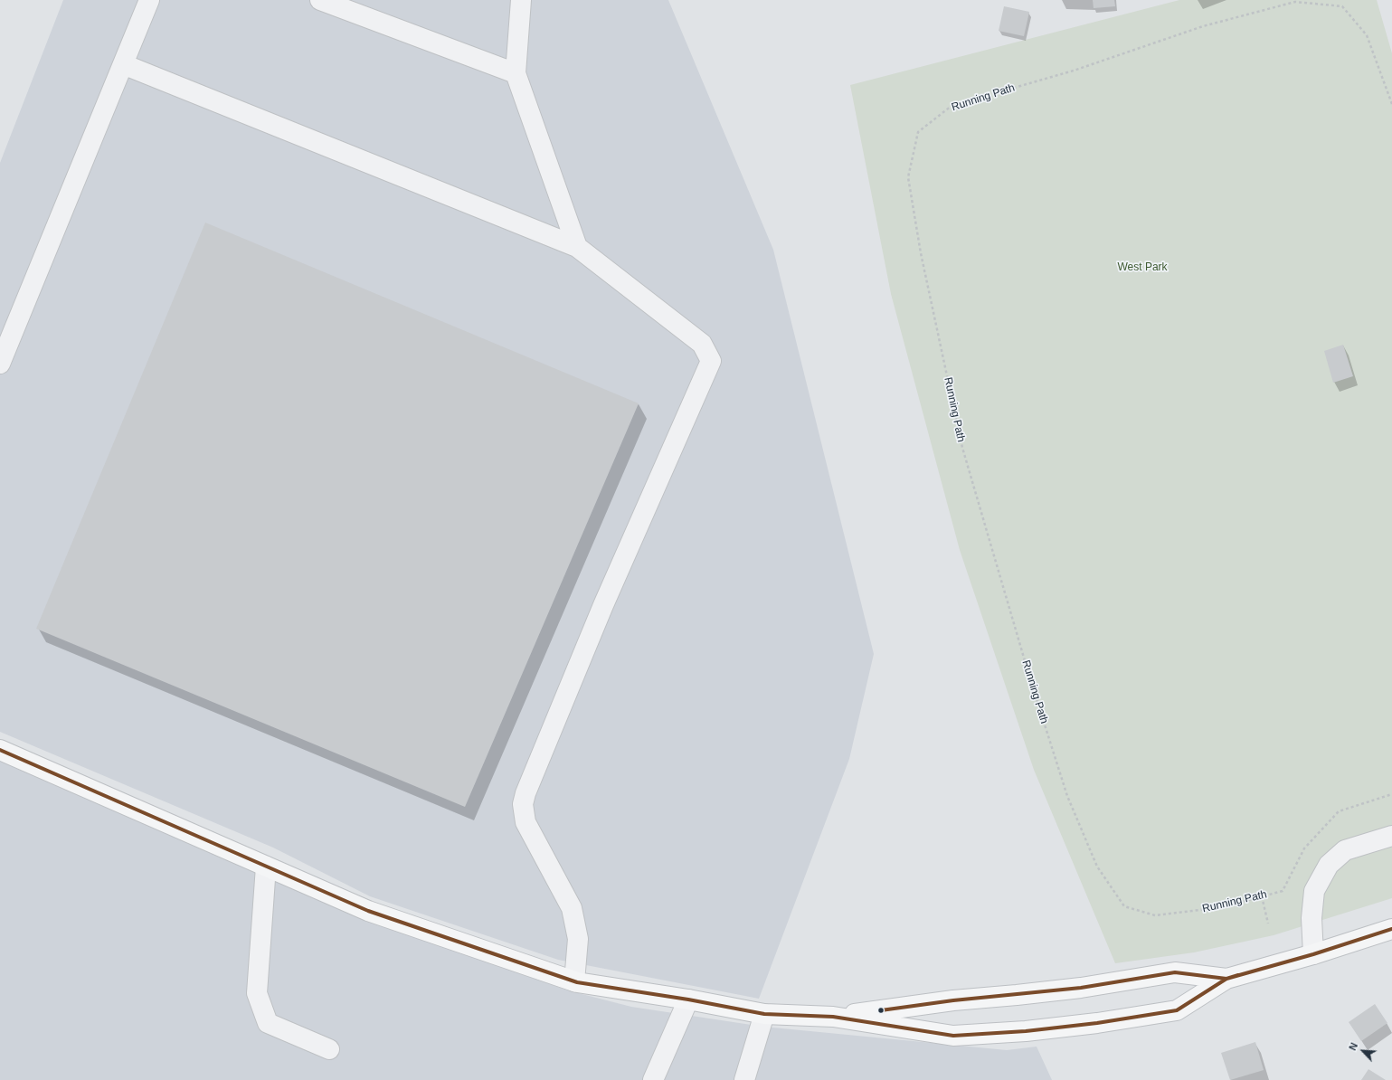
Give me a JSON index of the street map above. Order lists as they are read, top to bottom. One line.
{"streets":{"path":["Running Path"]},"parks":["West Park"],"north":"top left"}
